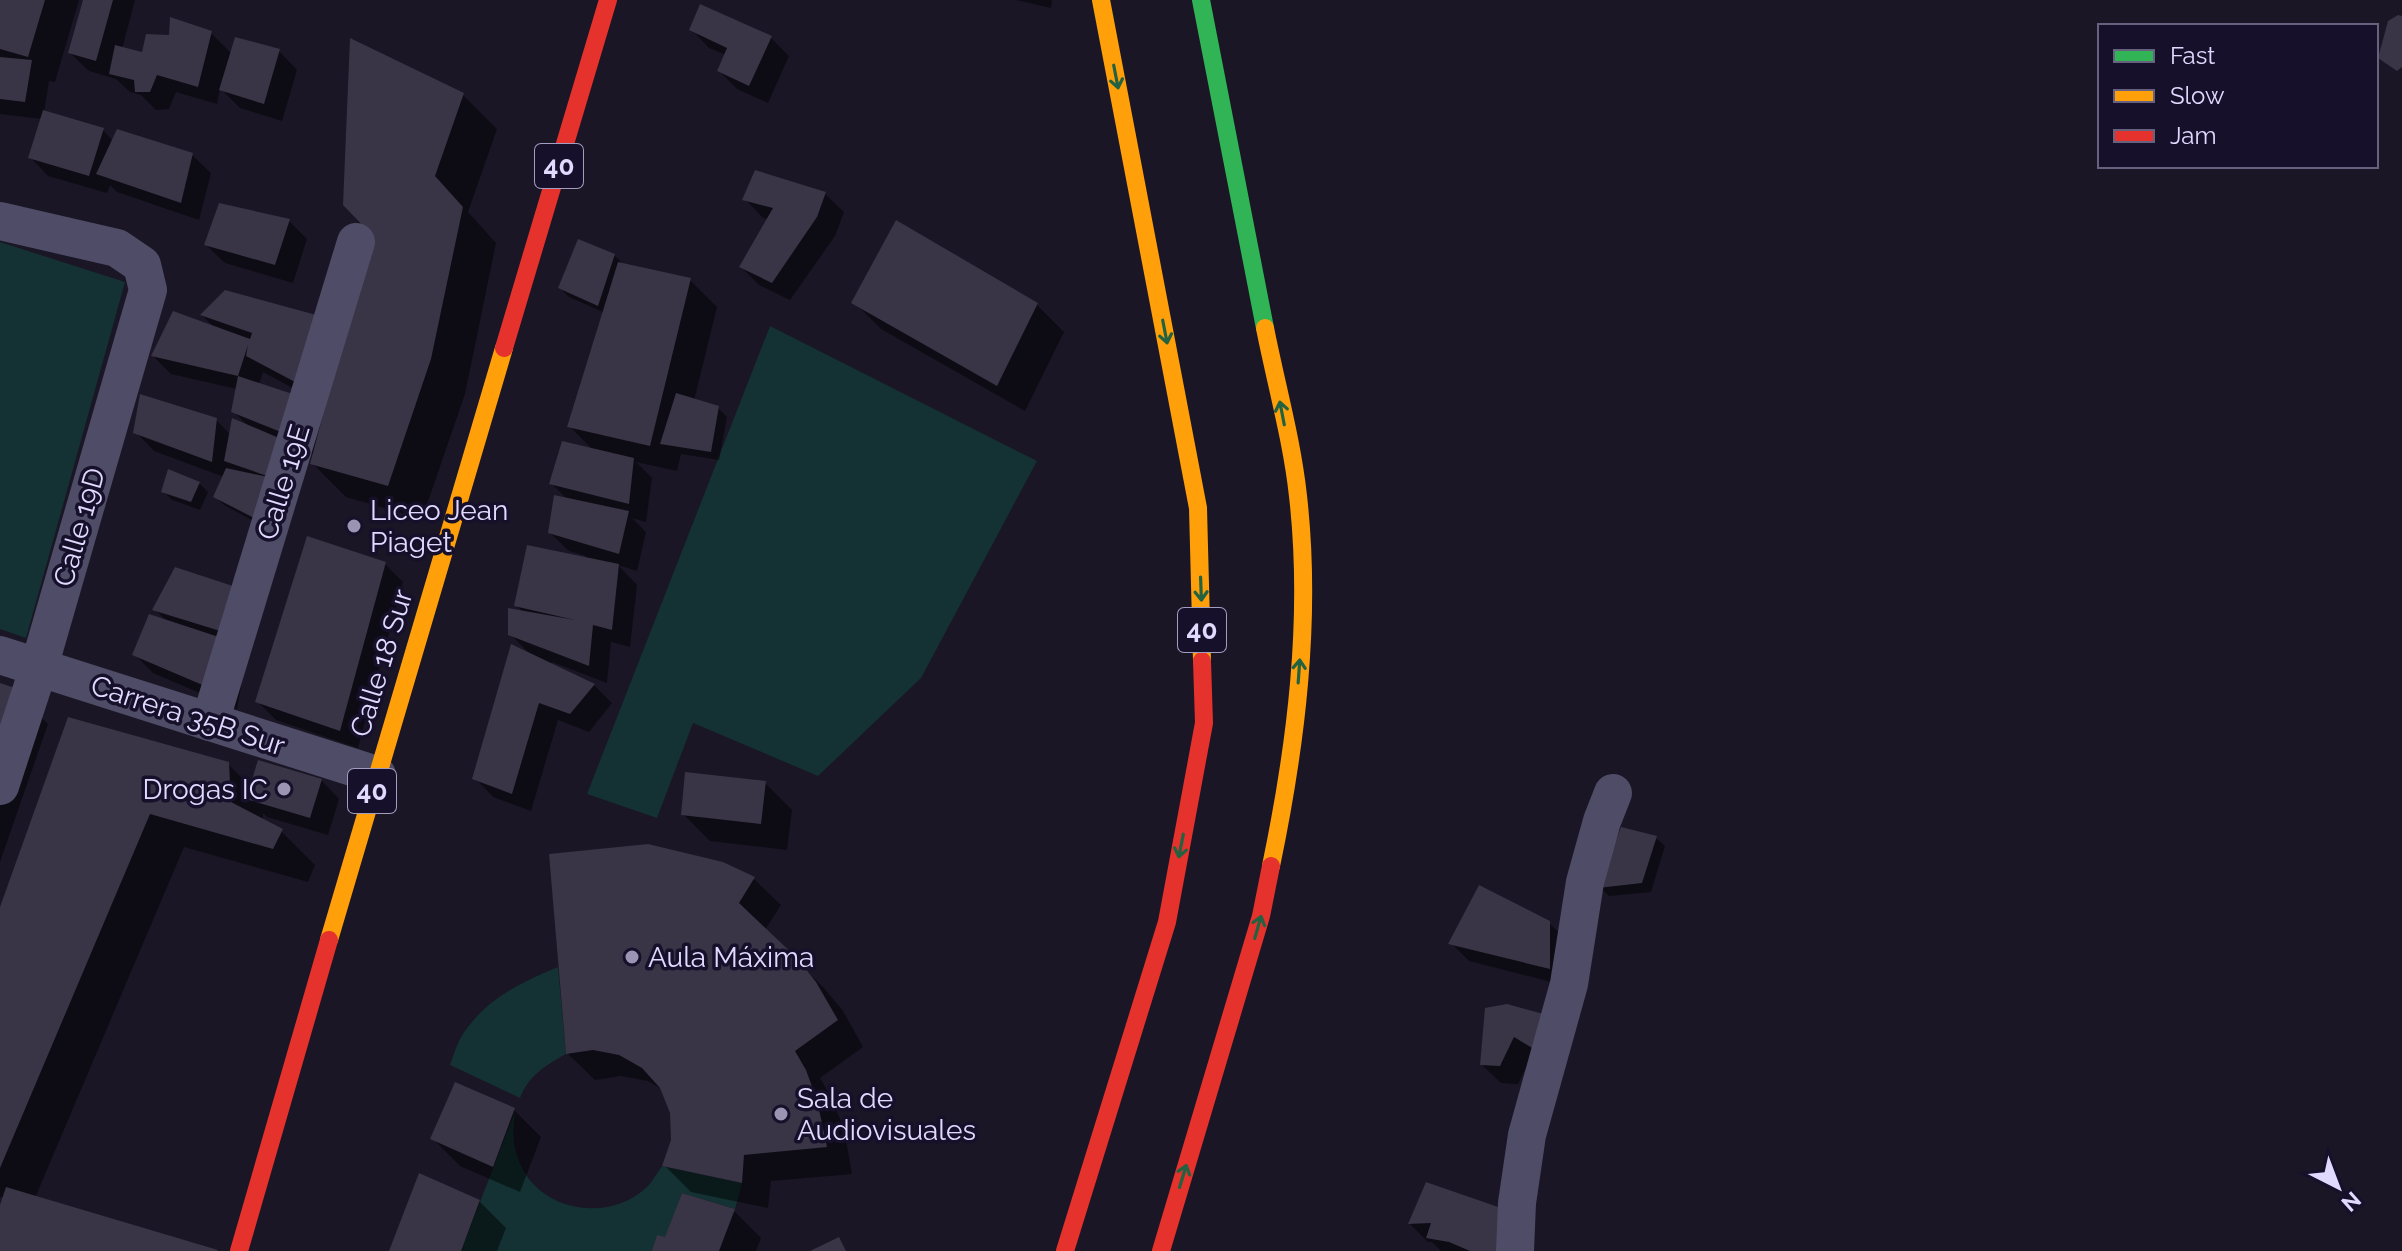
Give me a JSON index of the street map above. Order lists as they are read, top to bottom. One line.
{"streets":{"main road":["40","Calle 18 Sur"],"street":["Calle 19E","Calle 19D","Carrera 35B Sur"]},"crossings":[["Calle 19E","Carrera 35B Sur"],["Calle 19D","Carrera 35B Sur"],["Calle 18 Sur","Carrera 35B Sur"]],"places":["Liceo Jean Piaget","Drogas IC","Aula Máxima","Sala de Audiovisuales"],"legend":["Fast","Slow","Jam"],"north":"bottom right"}
